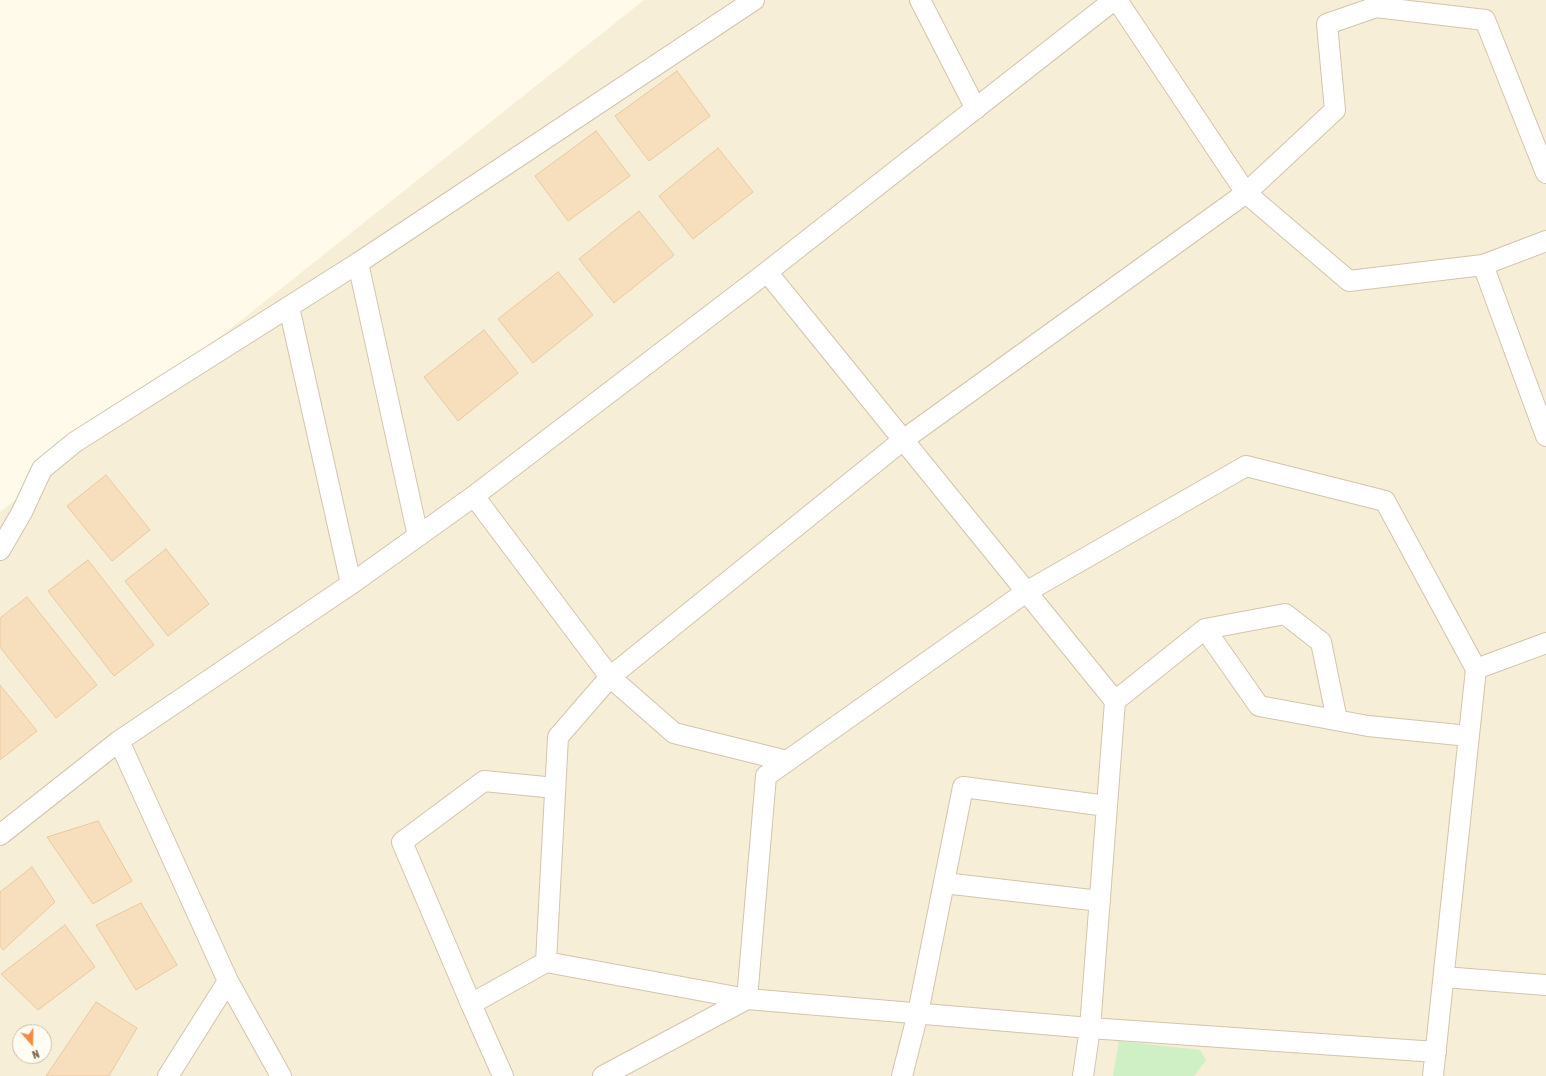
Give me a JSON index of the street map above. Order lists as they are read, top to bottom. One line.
{"north":"bottom"}
